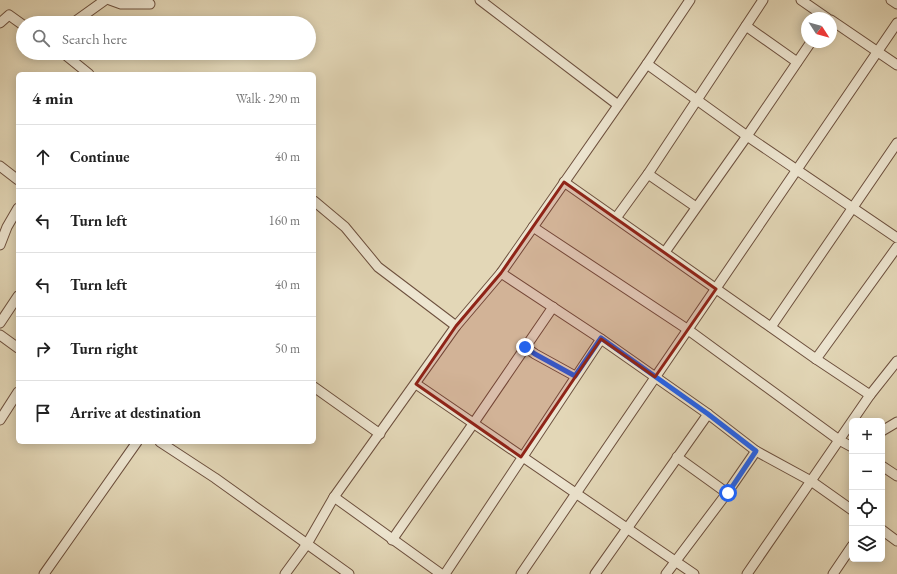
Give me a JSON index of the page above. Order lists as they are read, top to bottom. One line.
{"north":"bottom right","page":{"search":"Search here","heading":["4 min","Walk · 290 m"],"list":[["Continue","40 m"],["Turn left","160 m"],["Turn left","40 m"],["Turn right","50 m"],"Arrive at destination"],"map_buttons":["+","−"]}}
